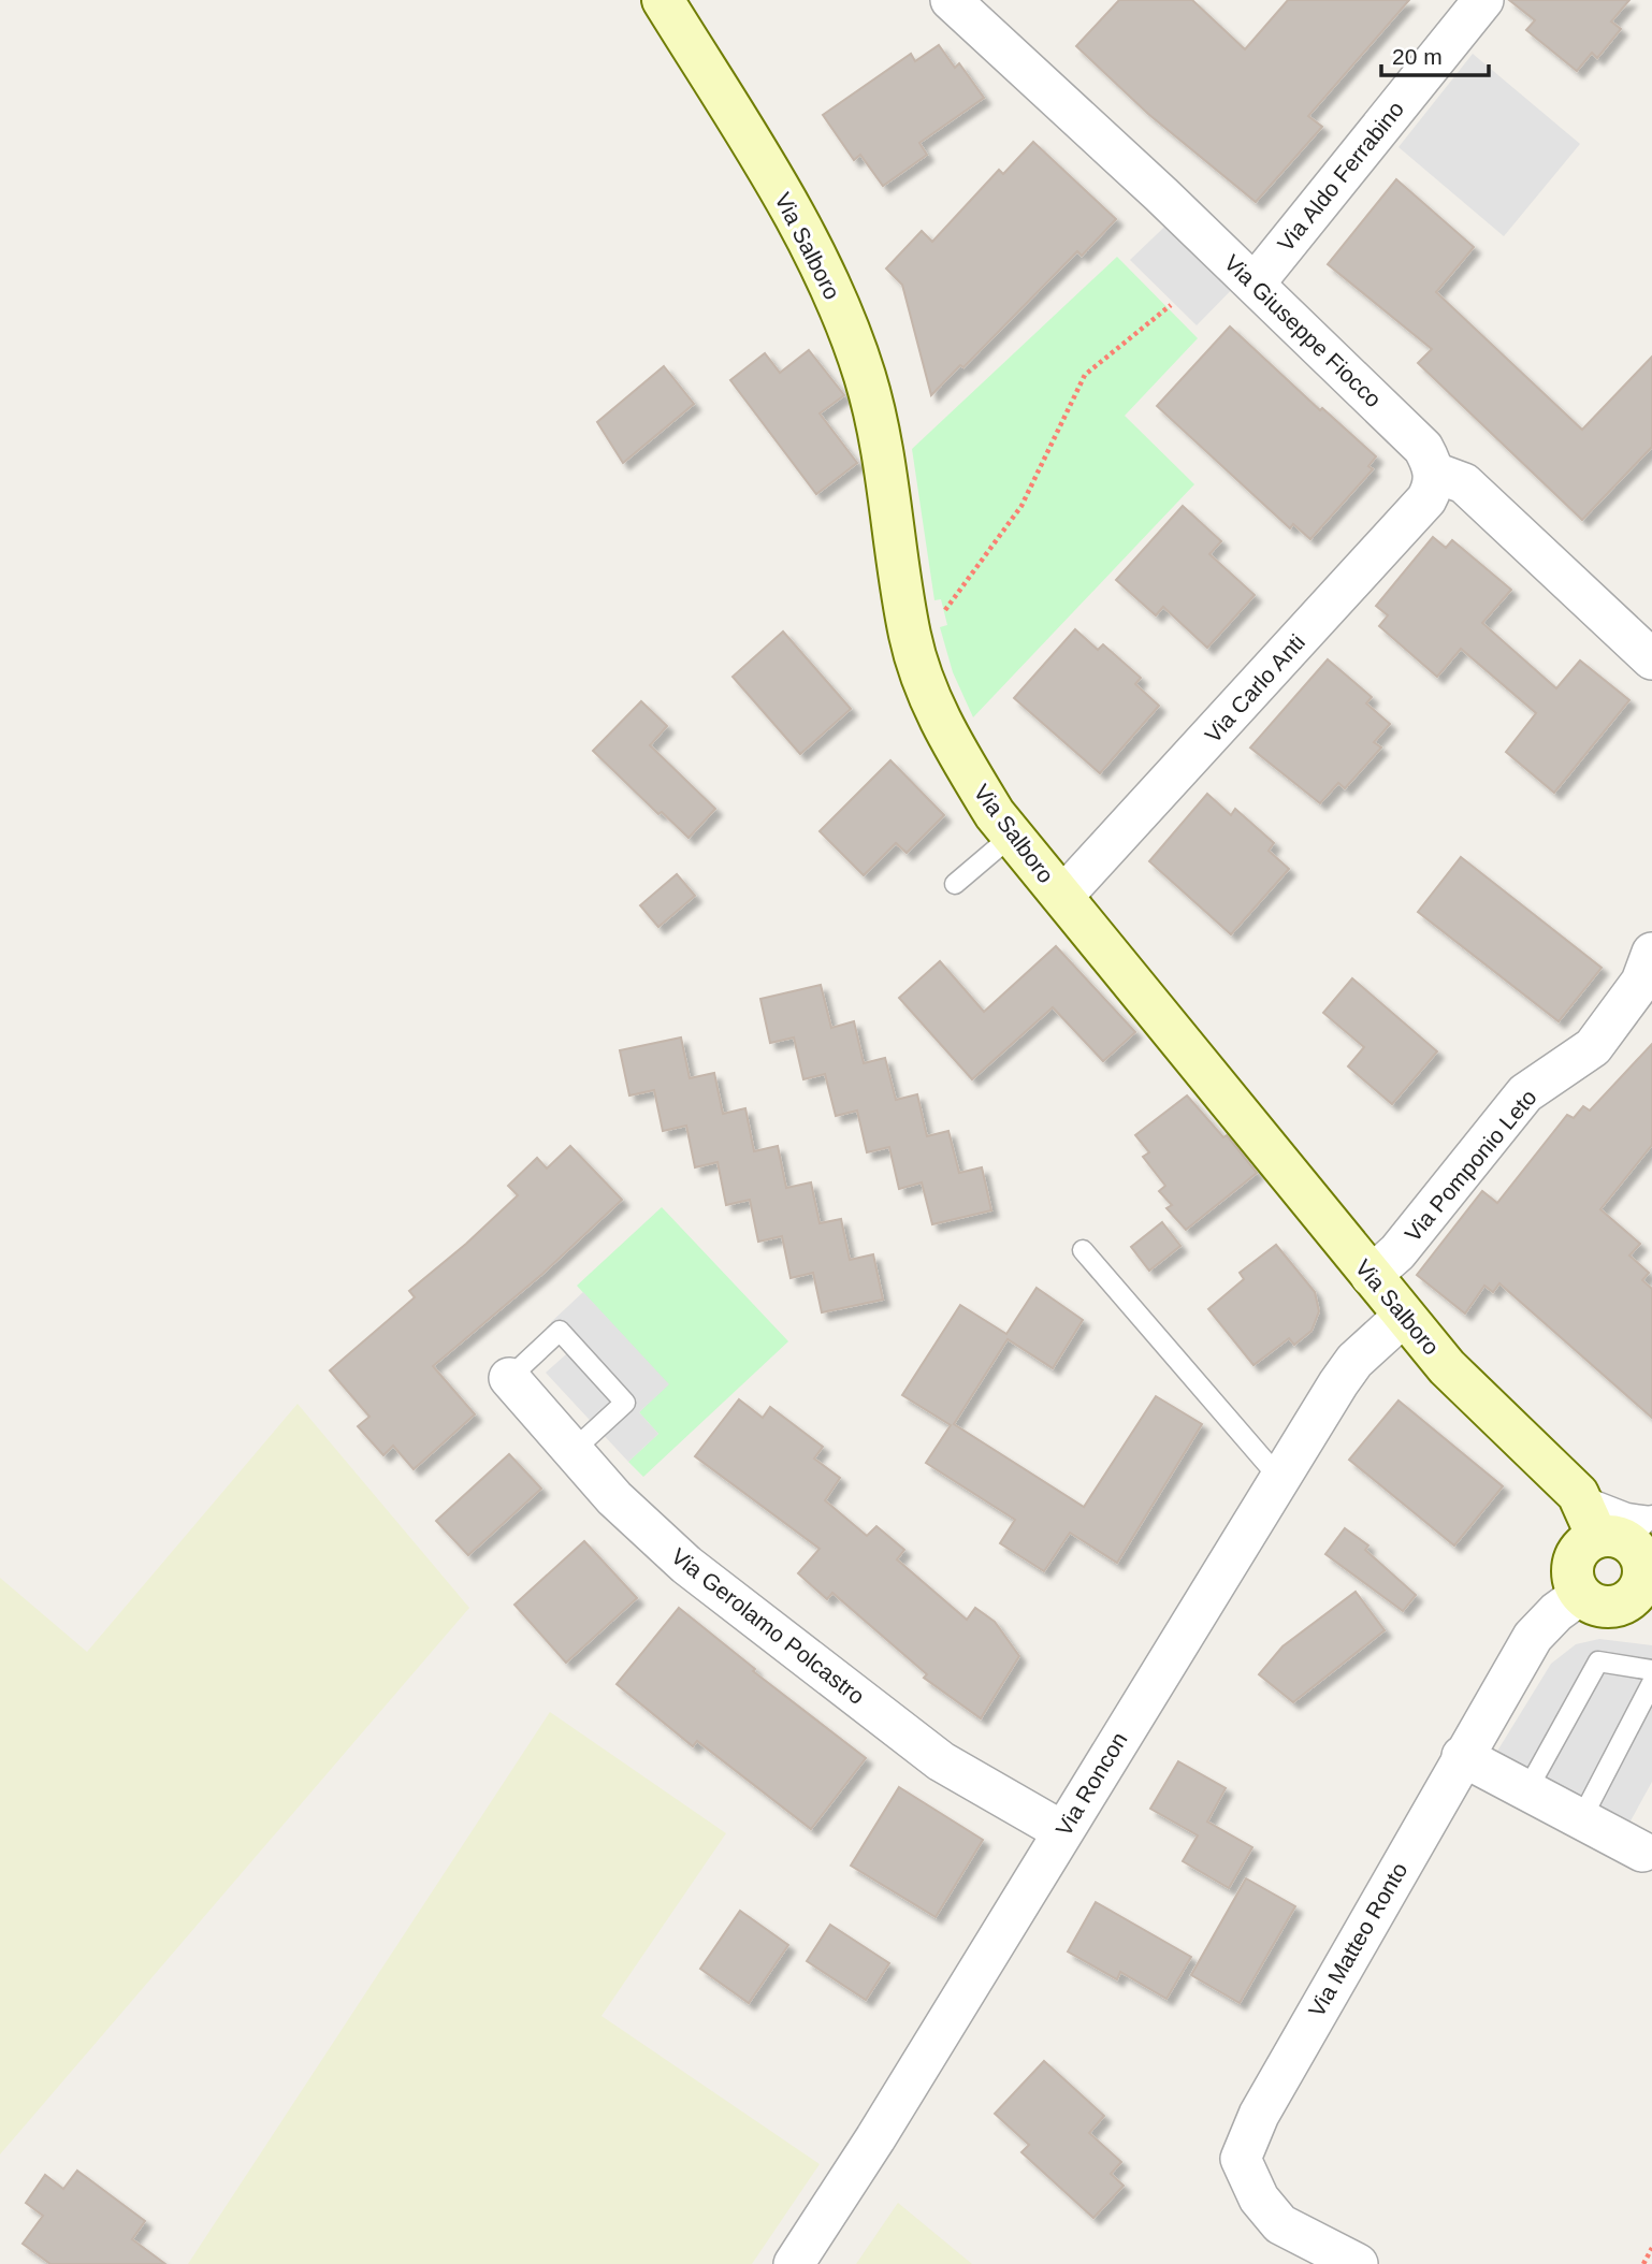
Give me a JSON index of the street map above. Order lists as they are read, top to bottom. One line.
{"streets":{"street":["Via Aldo Ferrabino","Via Salboro","Via Giuseppe Fiocco","Via Carlo Anti","Via Pomponio Leto","Via Gerolamo Polcastro","Via Roncon","Via Matteo Ronto"]},"crossings":[["Via Aldo Ferrabino","Via Giuseppe Fiocco"],["Via Salboro","Via Carlo Anti"],["Via Salboro","Via Pomponio Leto"],["Via Salboro","Via Roncon"],["Via Salboro","Via Matteo Ronto"],["Via Giuseppe Fiocco","Via Carlo Anti"],["Via Gerolamo Polcastro","Via Roncon"]],"scale_bar":"20 m"}
